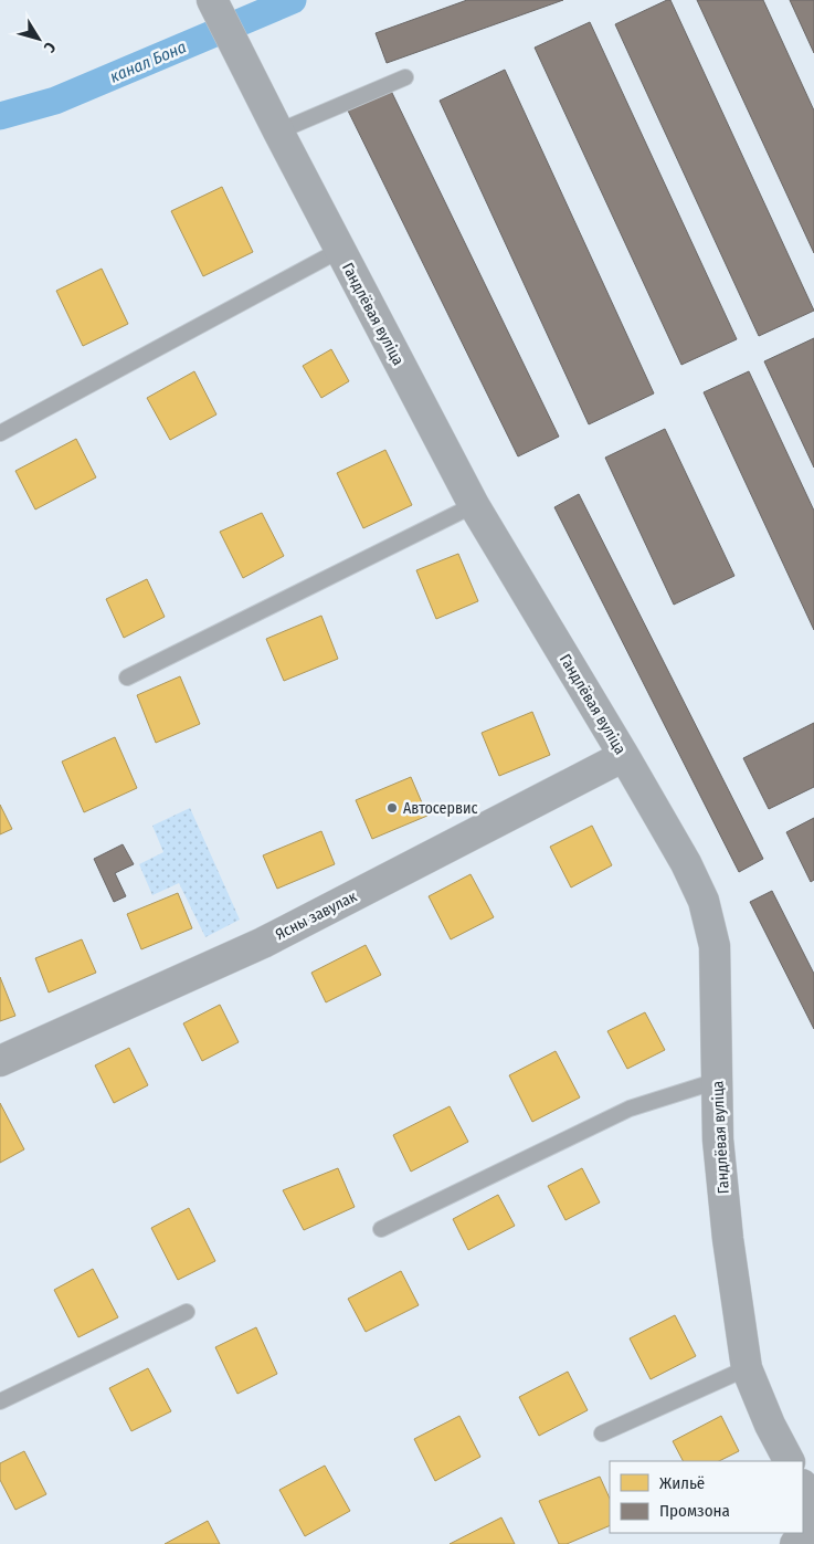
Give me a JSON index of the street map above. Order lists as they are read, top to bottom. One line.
{"streets":{"street":["Гандлёвая вуліца","Ясны завулак"]},"crossings":[["Гандлёвая вуліца","Ясны завулак"]],"water":["канал Бона"],"places":["Автосервис"],"legend":["Жильё","Промзона"],"north":"bottom right"}
